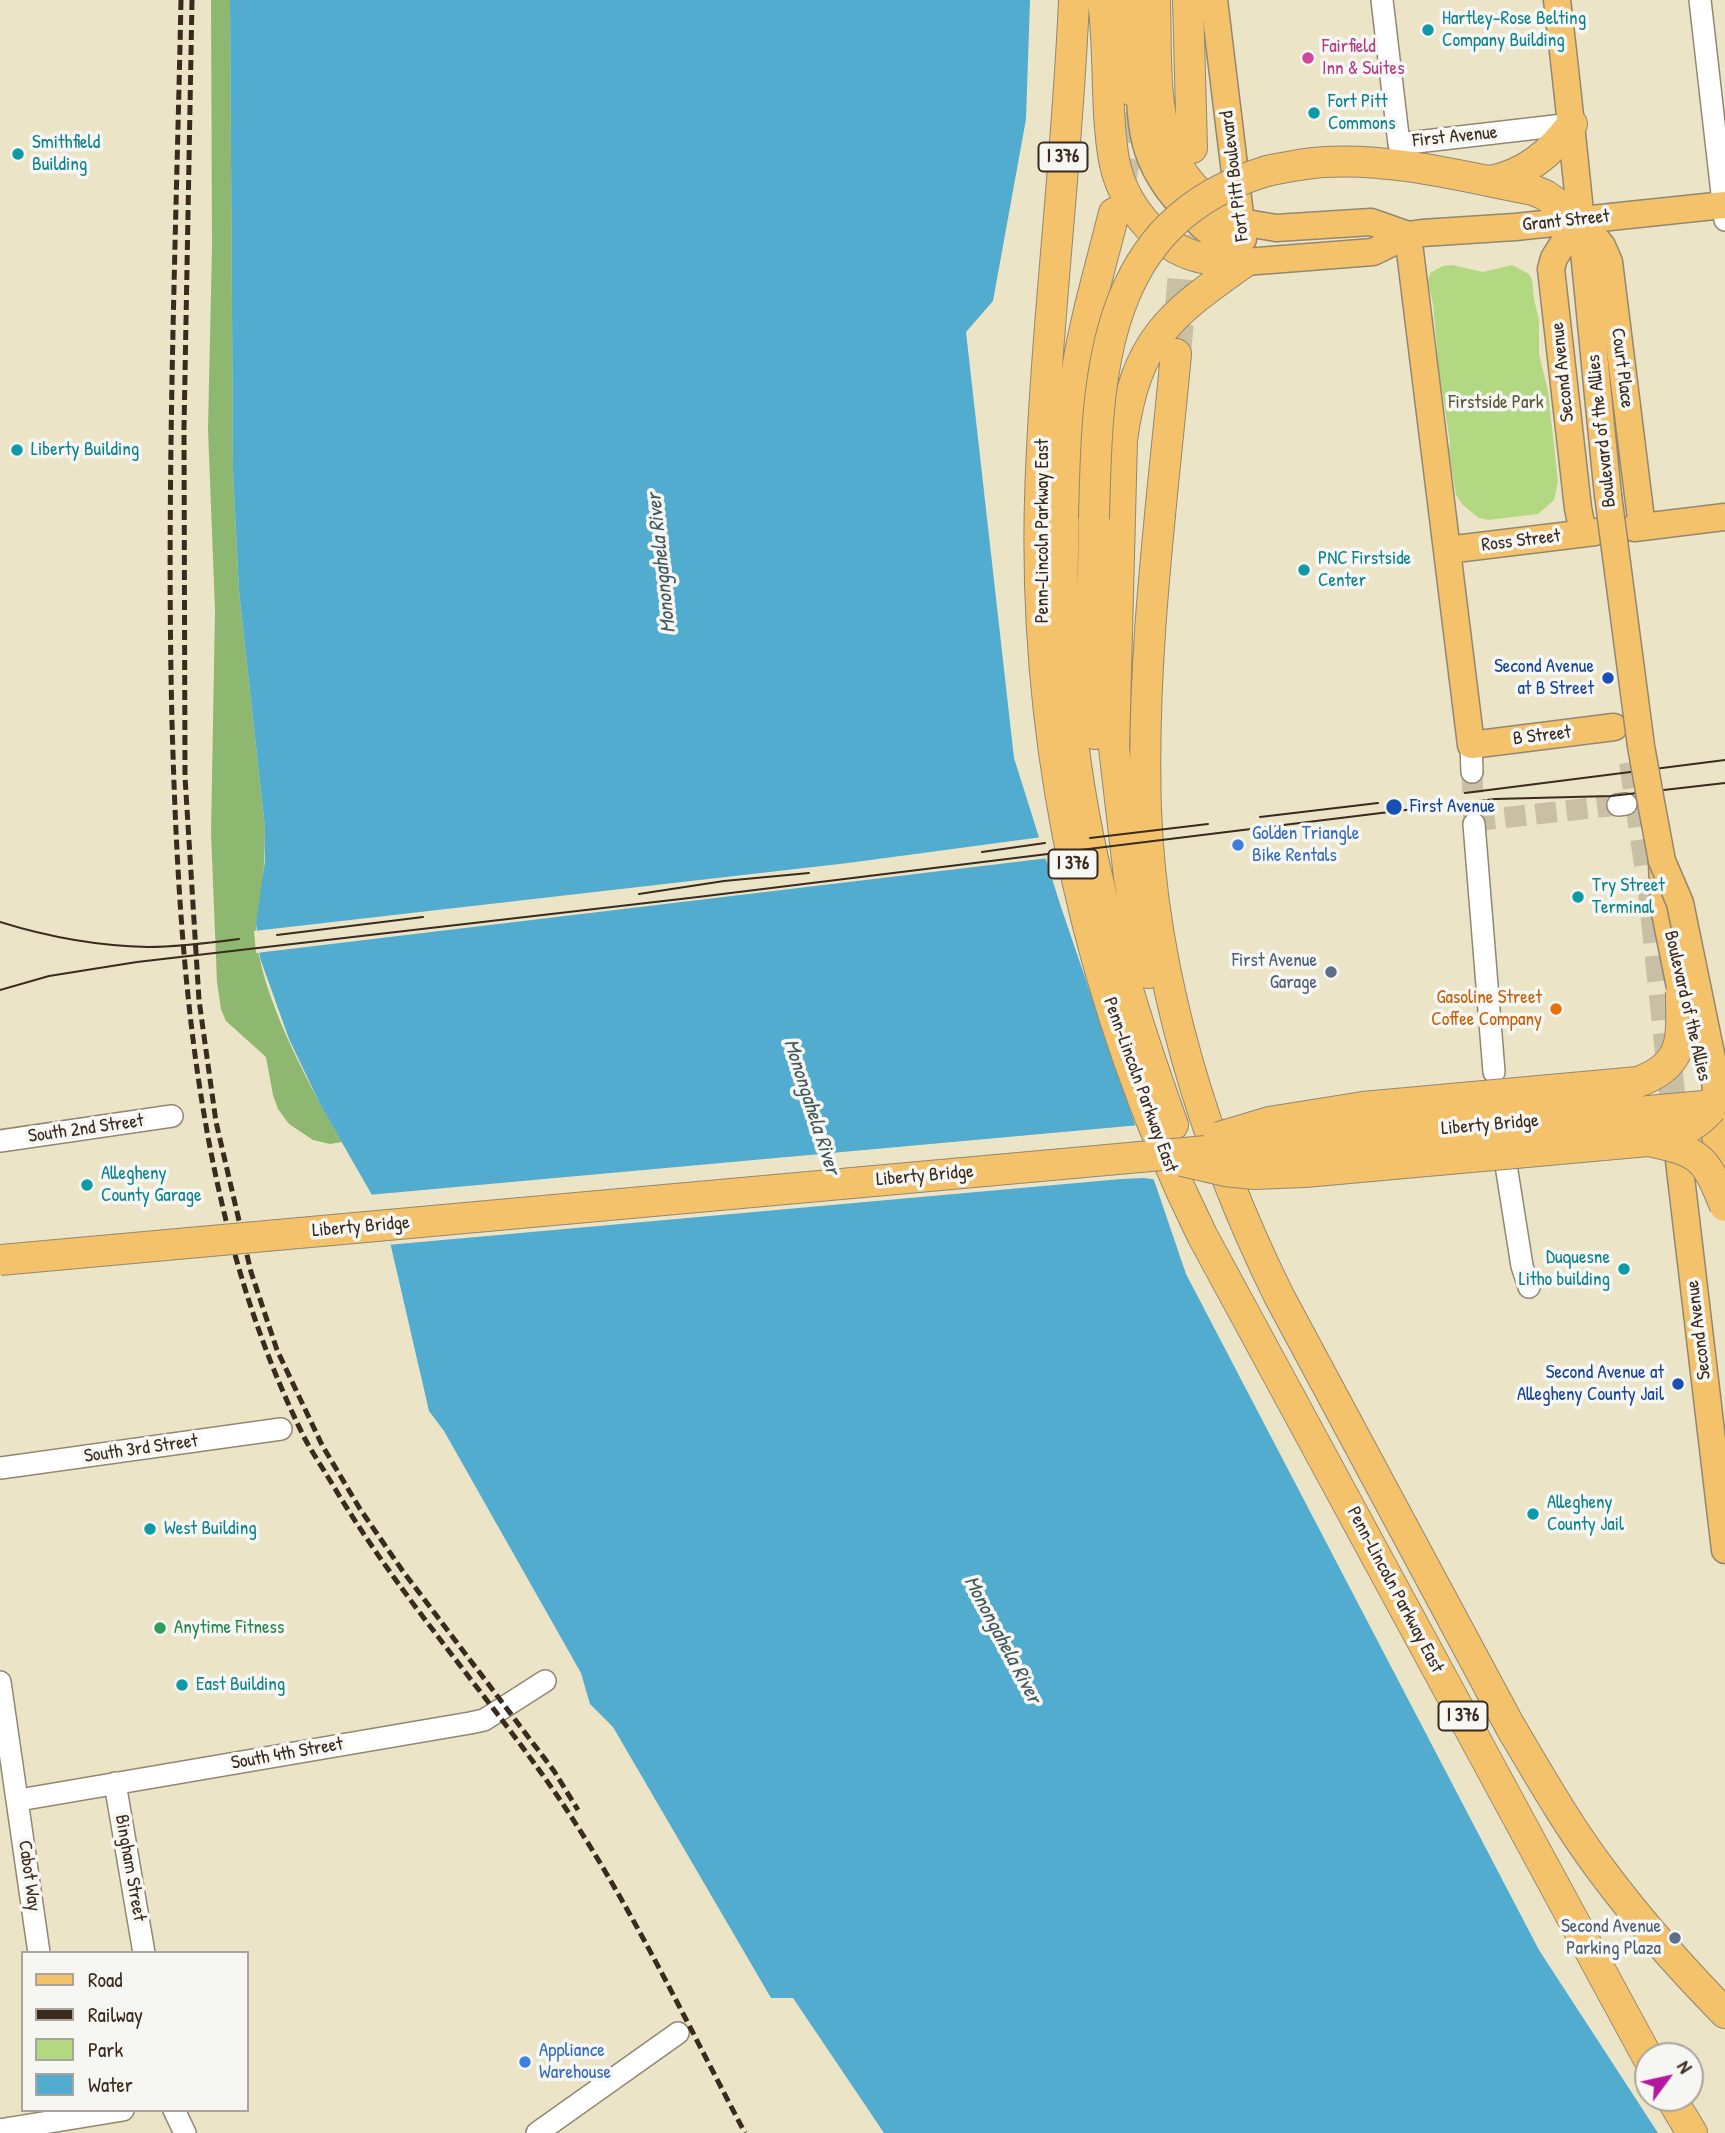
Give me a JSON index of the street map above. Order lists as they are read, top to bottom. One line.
{"streets":{"highway":["I 376","Penn-Lincoln Parkway East","Liberty Bridge"],"main road":["Fort Pitt Boulevard","Grant Street","Court Place","Second Avenue","Boulevard of the Allies","Ross Street","B Street"],"street":["First Avenue","South 2nd Street","South 3rd Street","South 4th Street","Bingham Street","Cabot Way"]},"crossings":[["First Avenue","Boulevard of the Allies"],["Fort Pitt Boulevard","Grant Street"],["Grant Street","Court Place"],["Grant Street","Second Avenue"],["Grant Street","Boulevard of the Allies"],["Court Place","Second Avenue"],["Court Place","Boulevard of the Allies"],["Second Avenue","Boulevard of the Allies"],["Second Avenue","Ross Street"],["Boulevard of the Allies","Liberty Bridge"],["South 4th Street","Bingham Street"],["South 4th Street","Cabot Way"]],"water":["Monongahela River"],"parks":["Firstside Park"],"places":["Hartley-Rose Belting Company Building","Fairfield Inn & Suites","Fort Pitt Commons","Smithfield Building","Liberty Building","PNC Firstside Center","Second Avenue at B Street","First Avenue","Golden Triangle Bike Rentals","Try Street Terminal","First Avenue Garage","Gasoline Street Coffee Company","Allegheny County Garage","Duquesne Litho building","Second Avenue at Allegheny County Jail","Allegheny County Jail","West Building","Anytime Fitness","East Building","Second Avenue Parking Plaza","Appliance Warehouse"],"legend":["Road","Railway","Park","Water"],"north":"top right"}
